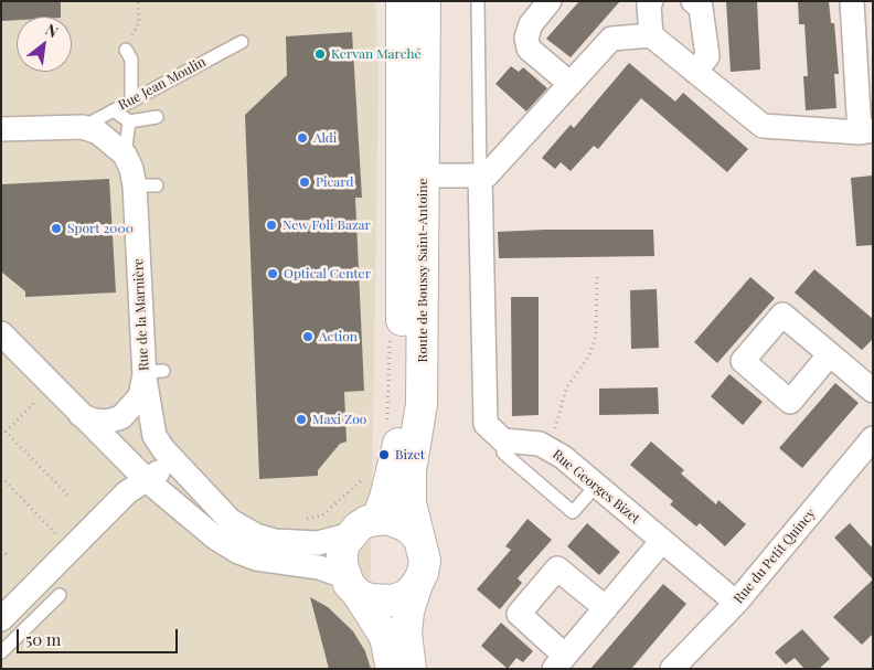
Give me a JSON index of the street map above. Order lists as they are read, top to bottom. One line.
{"streets":{"main road":["Route de Boussy Saint-Antoine"],"street":["Rue de la Marnière","Rue Georges Bizet","Rue du Petit Quincy"],"lane":["Rue Jean Moulin"]},"crossings":[["Rue Jean Moulin","Rue de la Marnière"],["Route de Boussy Saint-Antoine","Rue de la Marnière"],["Rue Georges Bizet","Rue du Petit Quincy"]],"places":["Kervan Marché","Aldi","Picard","New Foli Bazar","Sport 2000","Optical Center","Action","Maxi Zoo","Bizet"],"scale_bar":"50 m","north":"top right"}
